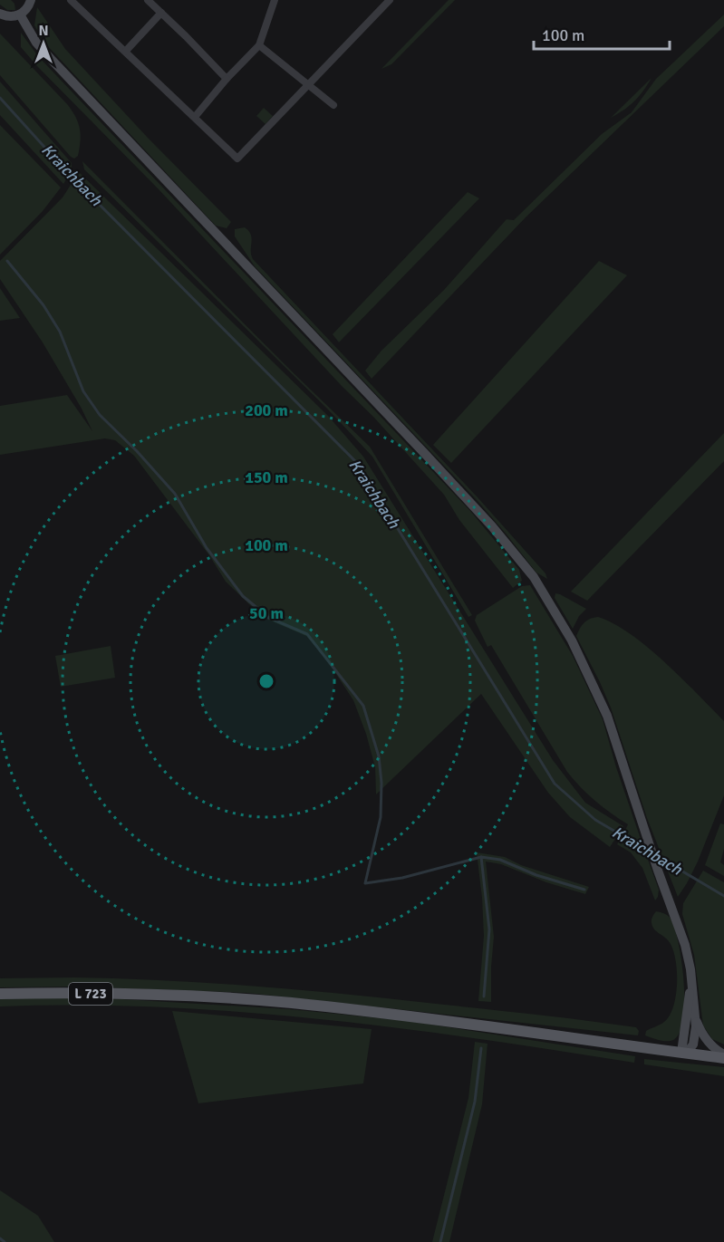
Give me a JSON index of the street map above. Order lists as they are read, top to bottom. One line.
{"streets":{"main road":["L 723"]},"water":["Kraichbach"],"scale_bar":"100 m","north":"top","rings":["200 m","150 m","100 m","50 m"]}
